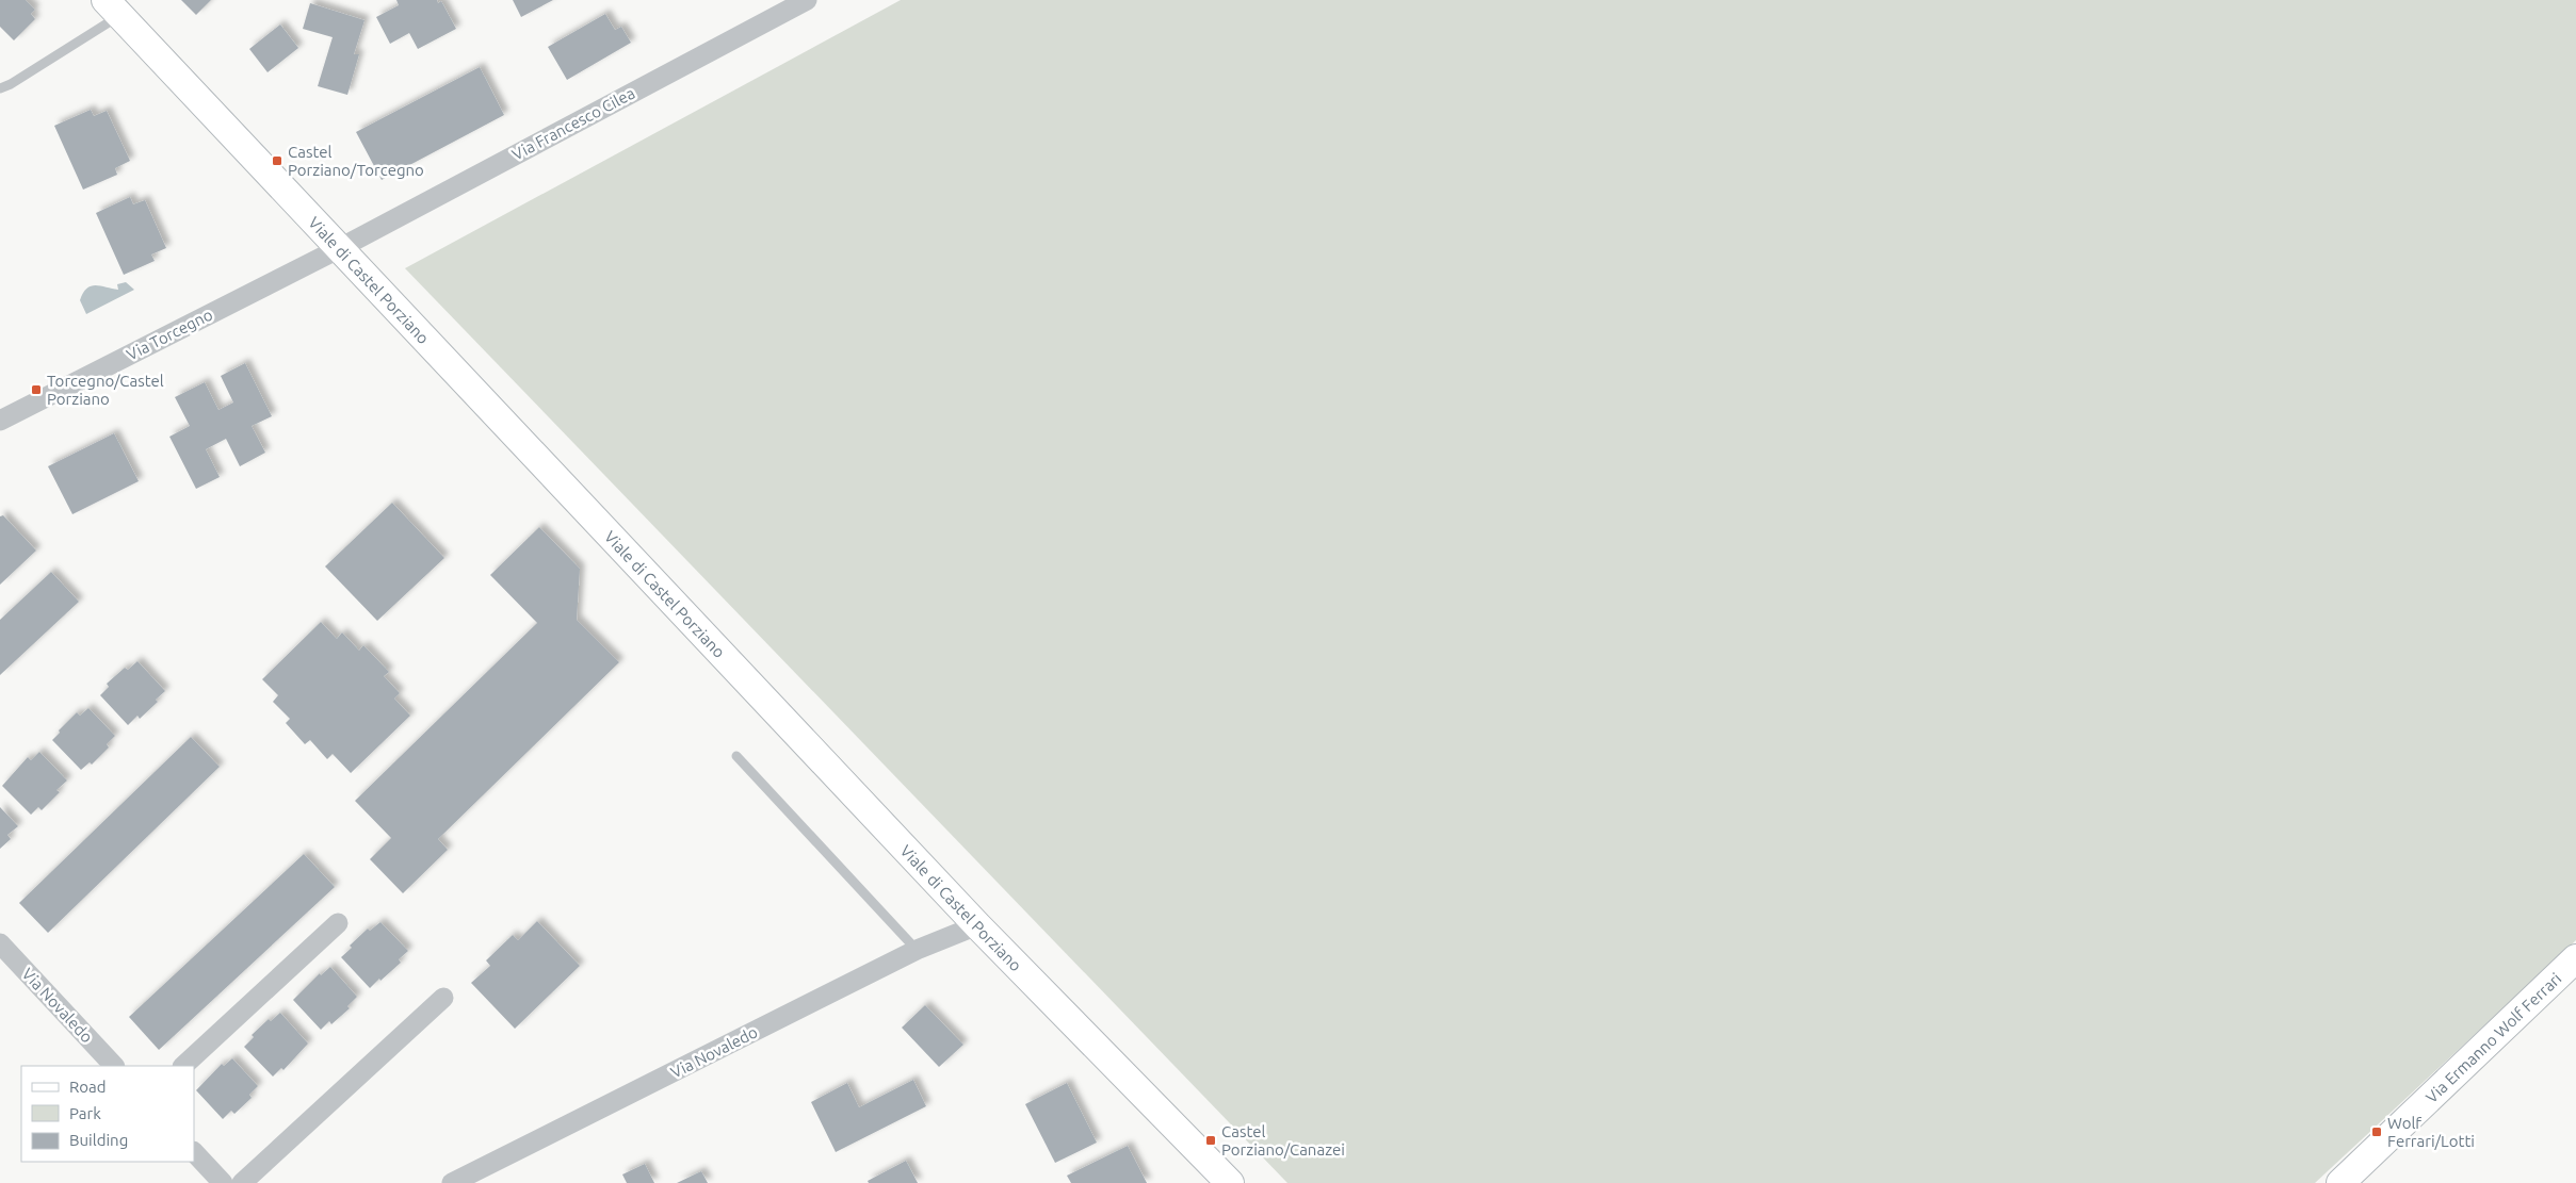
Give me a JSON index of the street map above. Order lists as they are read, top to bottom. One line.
{"streets":{"street":["Via Francesco Cilea","Viale di Castel Porziano","Via Torcegno","Via Novaledo","Via Ermanno Wolf Ferrari"]},"crossings":[["Via Francesco Cilea","Viale di Castel Porziano"],["Via Francesco Cilea","Via Torcegno"],["Viale di Castel Porziano","Via Torcegno"],["Viale di Castel Porziano","Via Novaledo"]],"places":{"transit":["Castel Porziano/Torcegno","Torcegno/Castel Porziano","Wolf Ferrari/Lotti","Castel Porziano/Canazei"]},"legend":["Road","Park","Building"]}
